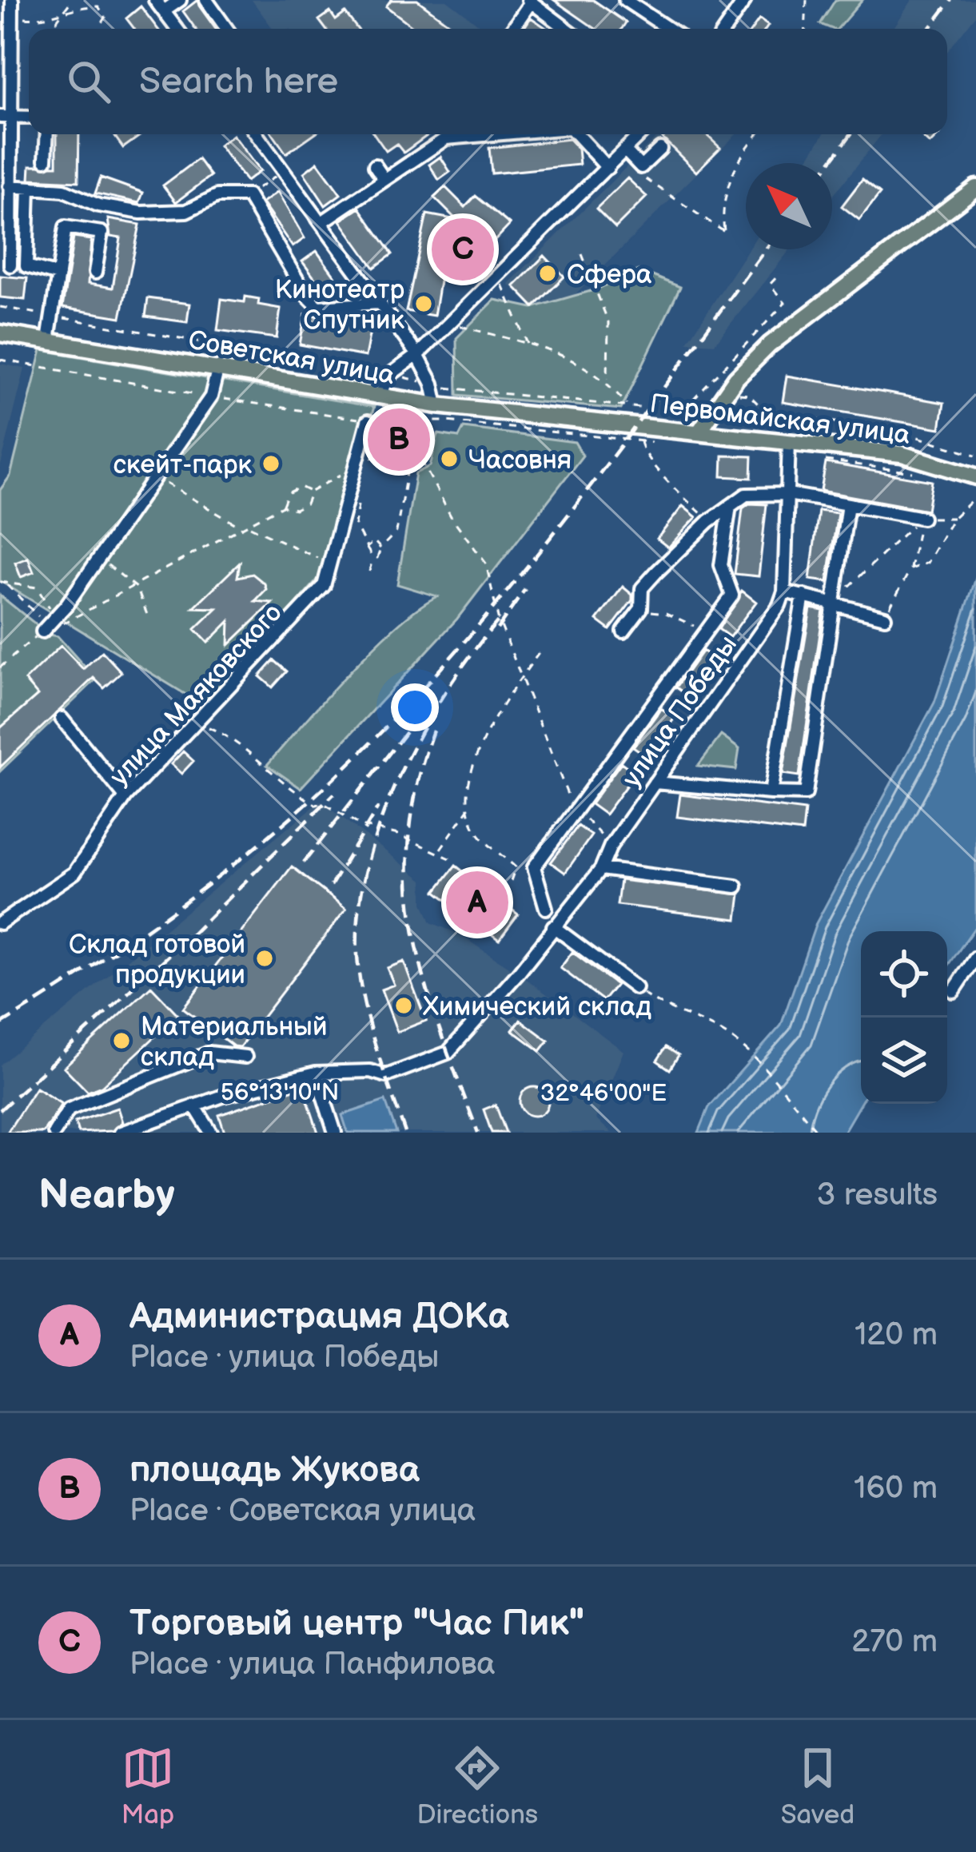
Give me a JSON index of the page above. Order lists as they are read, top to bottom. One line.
{"streets":{"main road":["Советская улица","Первомайская улица"],"street":["улица Маяковского","улица Победы"]},"crossings":[["Советская улица","Первомайская улица"],["Первомайская улица","улица Победы"]],"places":["Сфера","Кинотеатр Спутник","Часовня","скейт-парк","Склад готовой продукции","Химический склад","Материальный склад"],"north":"top left","page":{"search":"Search here","pins":["C","B","A"],"heading":["Nearby","3 results"],"list":[{"mark":"A","name":"Администрацмя ДОКа","note":"Place · улица Победы","value":"120 m"},{"mark":"B","name":"площадь Жукова","note":"Place · Советская улица","value":"160 m"},{"mark":"C","name":"Торговый центр \"Час Пик\"","note":"Place · улица Панфилова","value":"270 m"}],"nav":["Map","Directions","Saved"]},"coordinates":["56°13'10\"N","32°46'00\"E"]}
